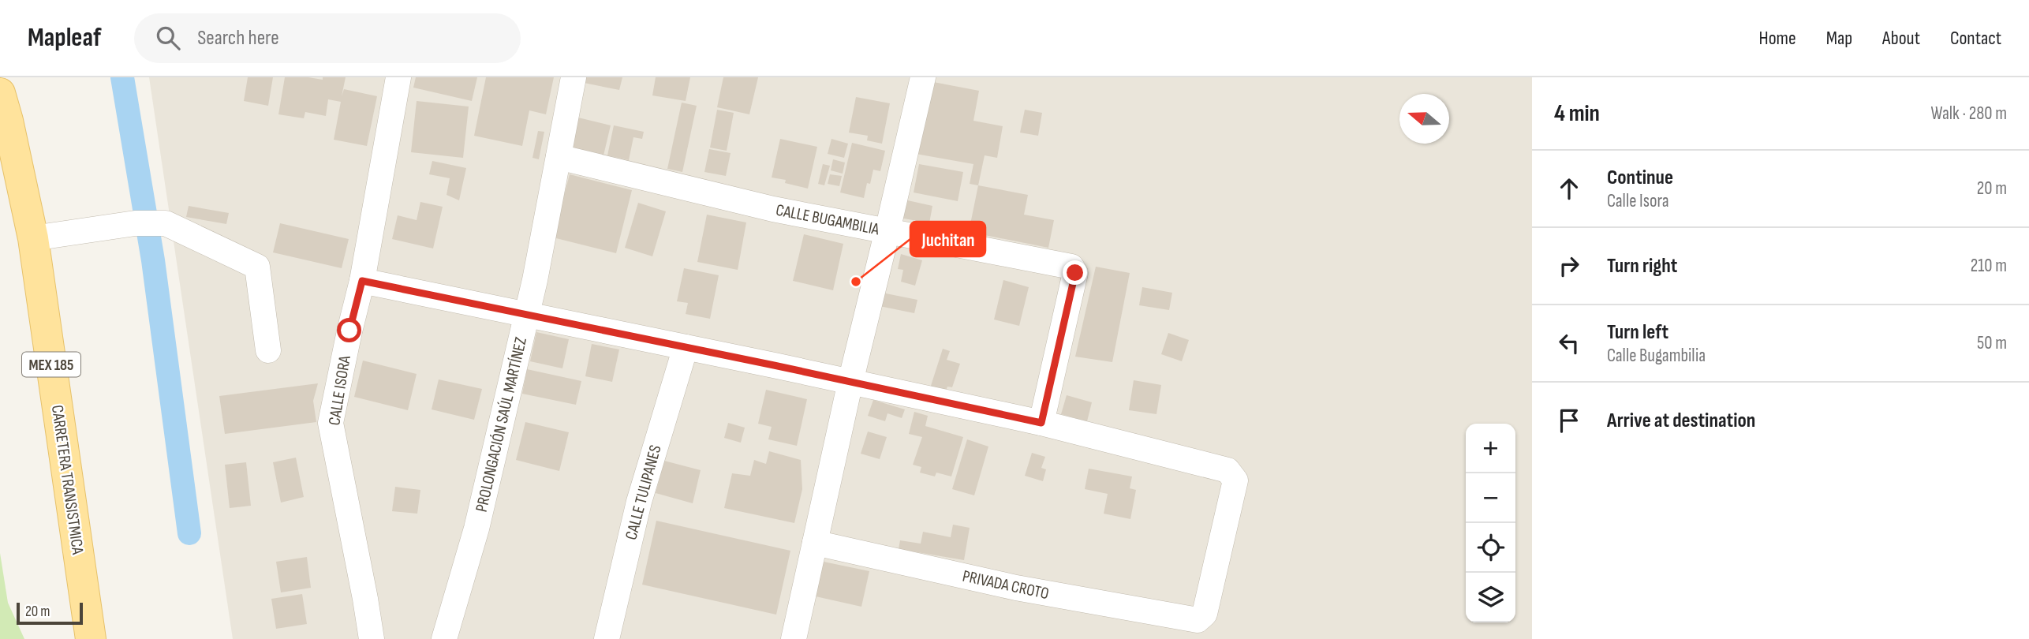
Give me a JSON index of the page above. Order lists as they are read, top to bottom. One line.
{"streets":{"main road":["MEX 185","CARRETERA TRANSISTMICA"],"street":["CALLE BUGAMBILIA","CALLE ISORA","PROLONGACIÓN SAÚL MARTÍNEZ","CALLE TULIPANES","PRIVADA CROTO"]},"crossings":[["CALLE BUGAMBILIA","PROLONGACIÓN SAÚL MARTÍNEZ"],["CALLE BUGAMBILIA","PRIVADA CROTO"]],"places":["Juchitan"],"scale_bar":"20 m","north":"left","page":{"header":"Mapleaf","search":"Search here","nav":["Home","Map","About","Contact"],"heading":["4 min","Walk · 280 m"],"list":[["Continue","Calle Isora","20 m"],["Turn right","210 m"],["Turn left","Calle Bugambilia","50 m"],"Arrive at destination"],"map_buttons":["+","−"],"scale":"20 m"}}
